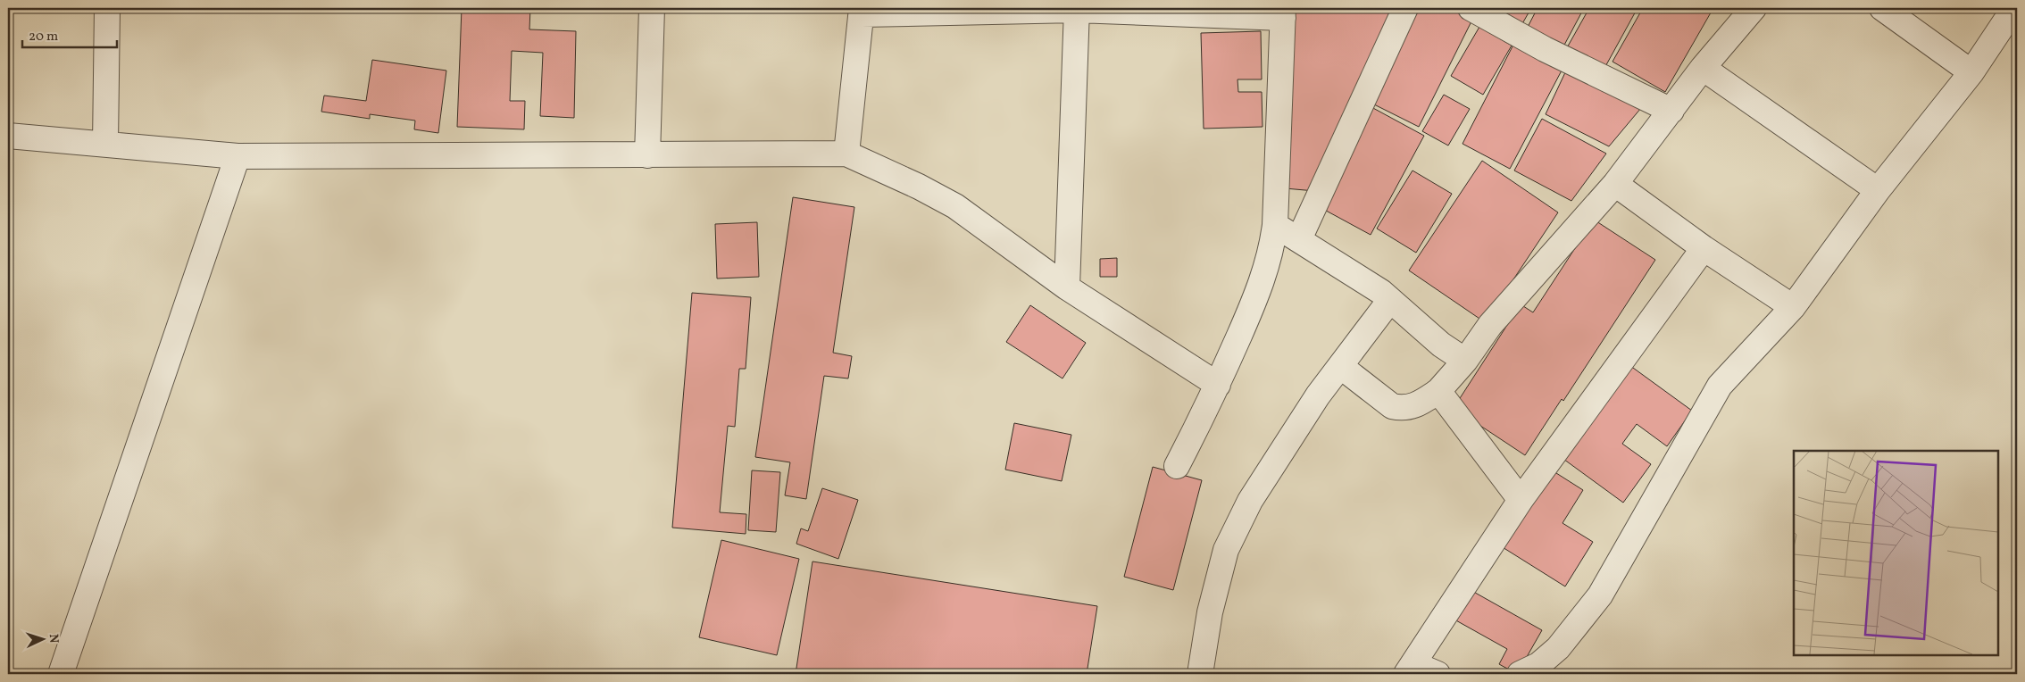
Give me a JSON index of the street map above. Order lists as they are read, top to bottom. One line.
{"scale_bar":"20 m","north":"right"}
